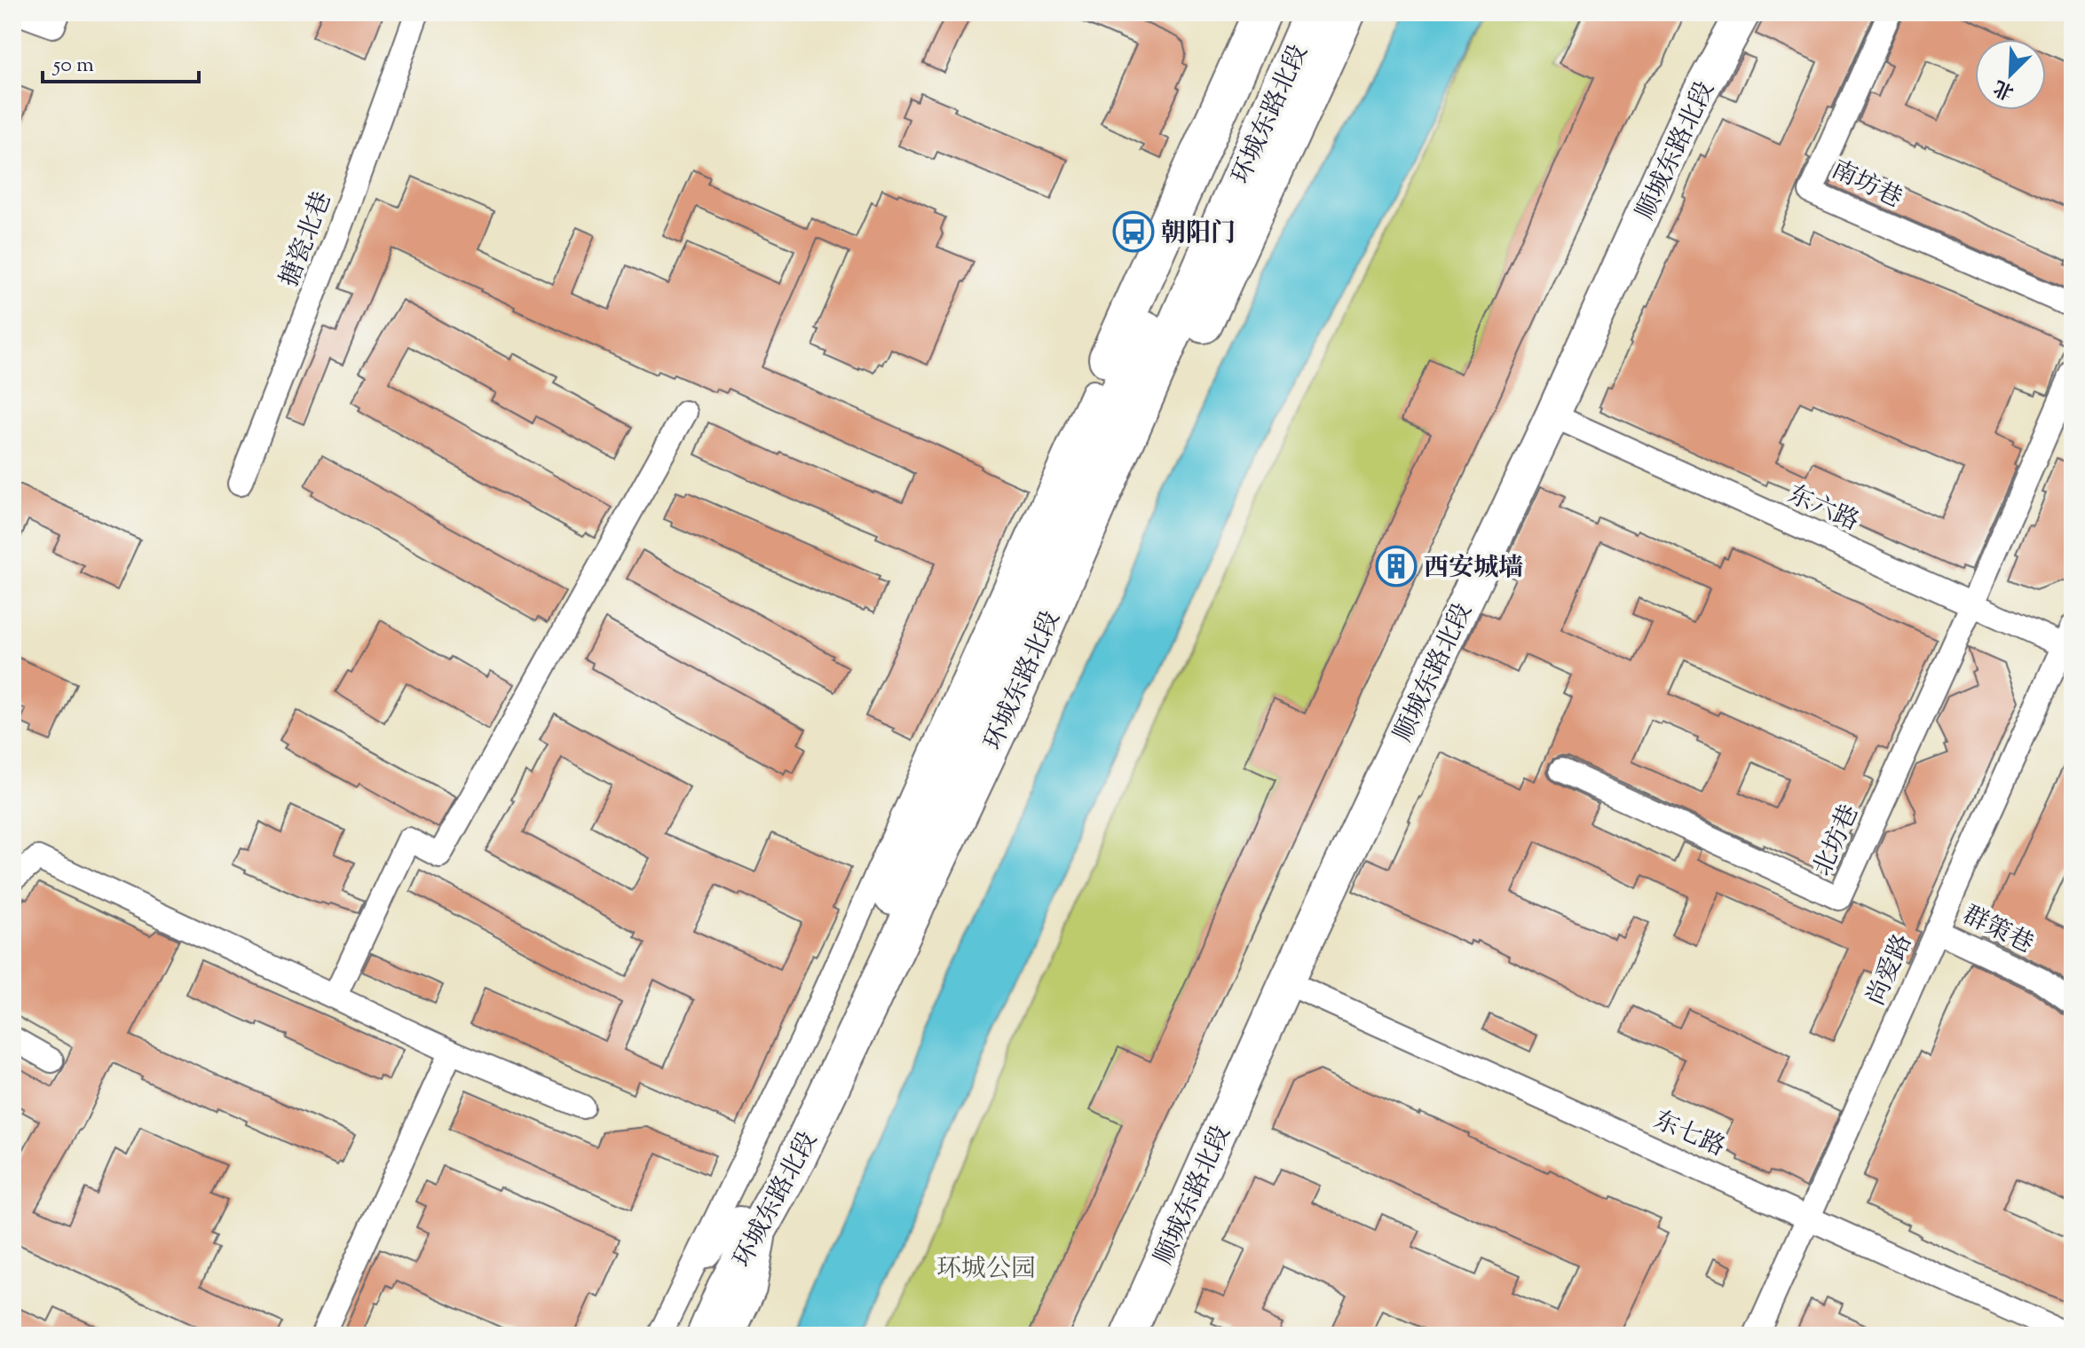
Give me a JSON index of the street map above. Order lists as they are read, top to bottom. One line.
{"streets":{"main road":["环城东路北段"],"street":["顺城东路北段","南坊巷","搪瓷北巷","东六路","北坊巷","群策巷","尚爱路","东七路"]},"crossings":[["顺城东路北段","东六路"],["顺城东路北段","东七路"],["东六路","北坊巷"],["东六路","尚爱路"],["群策巷","尚爱路"],["尚爱路","东七路"]],"parks":["环城公园"],"places":{"bus stop":["朝阳门"],"building":["西安城墙"]},"scale_bar":"50 m","north":"bottom left"}
